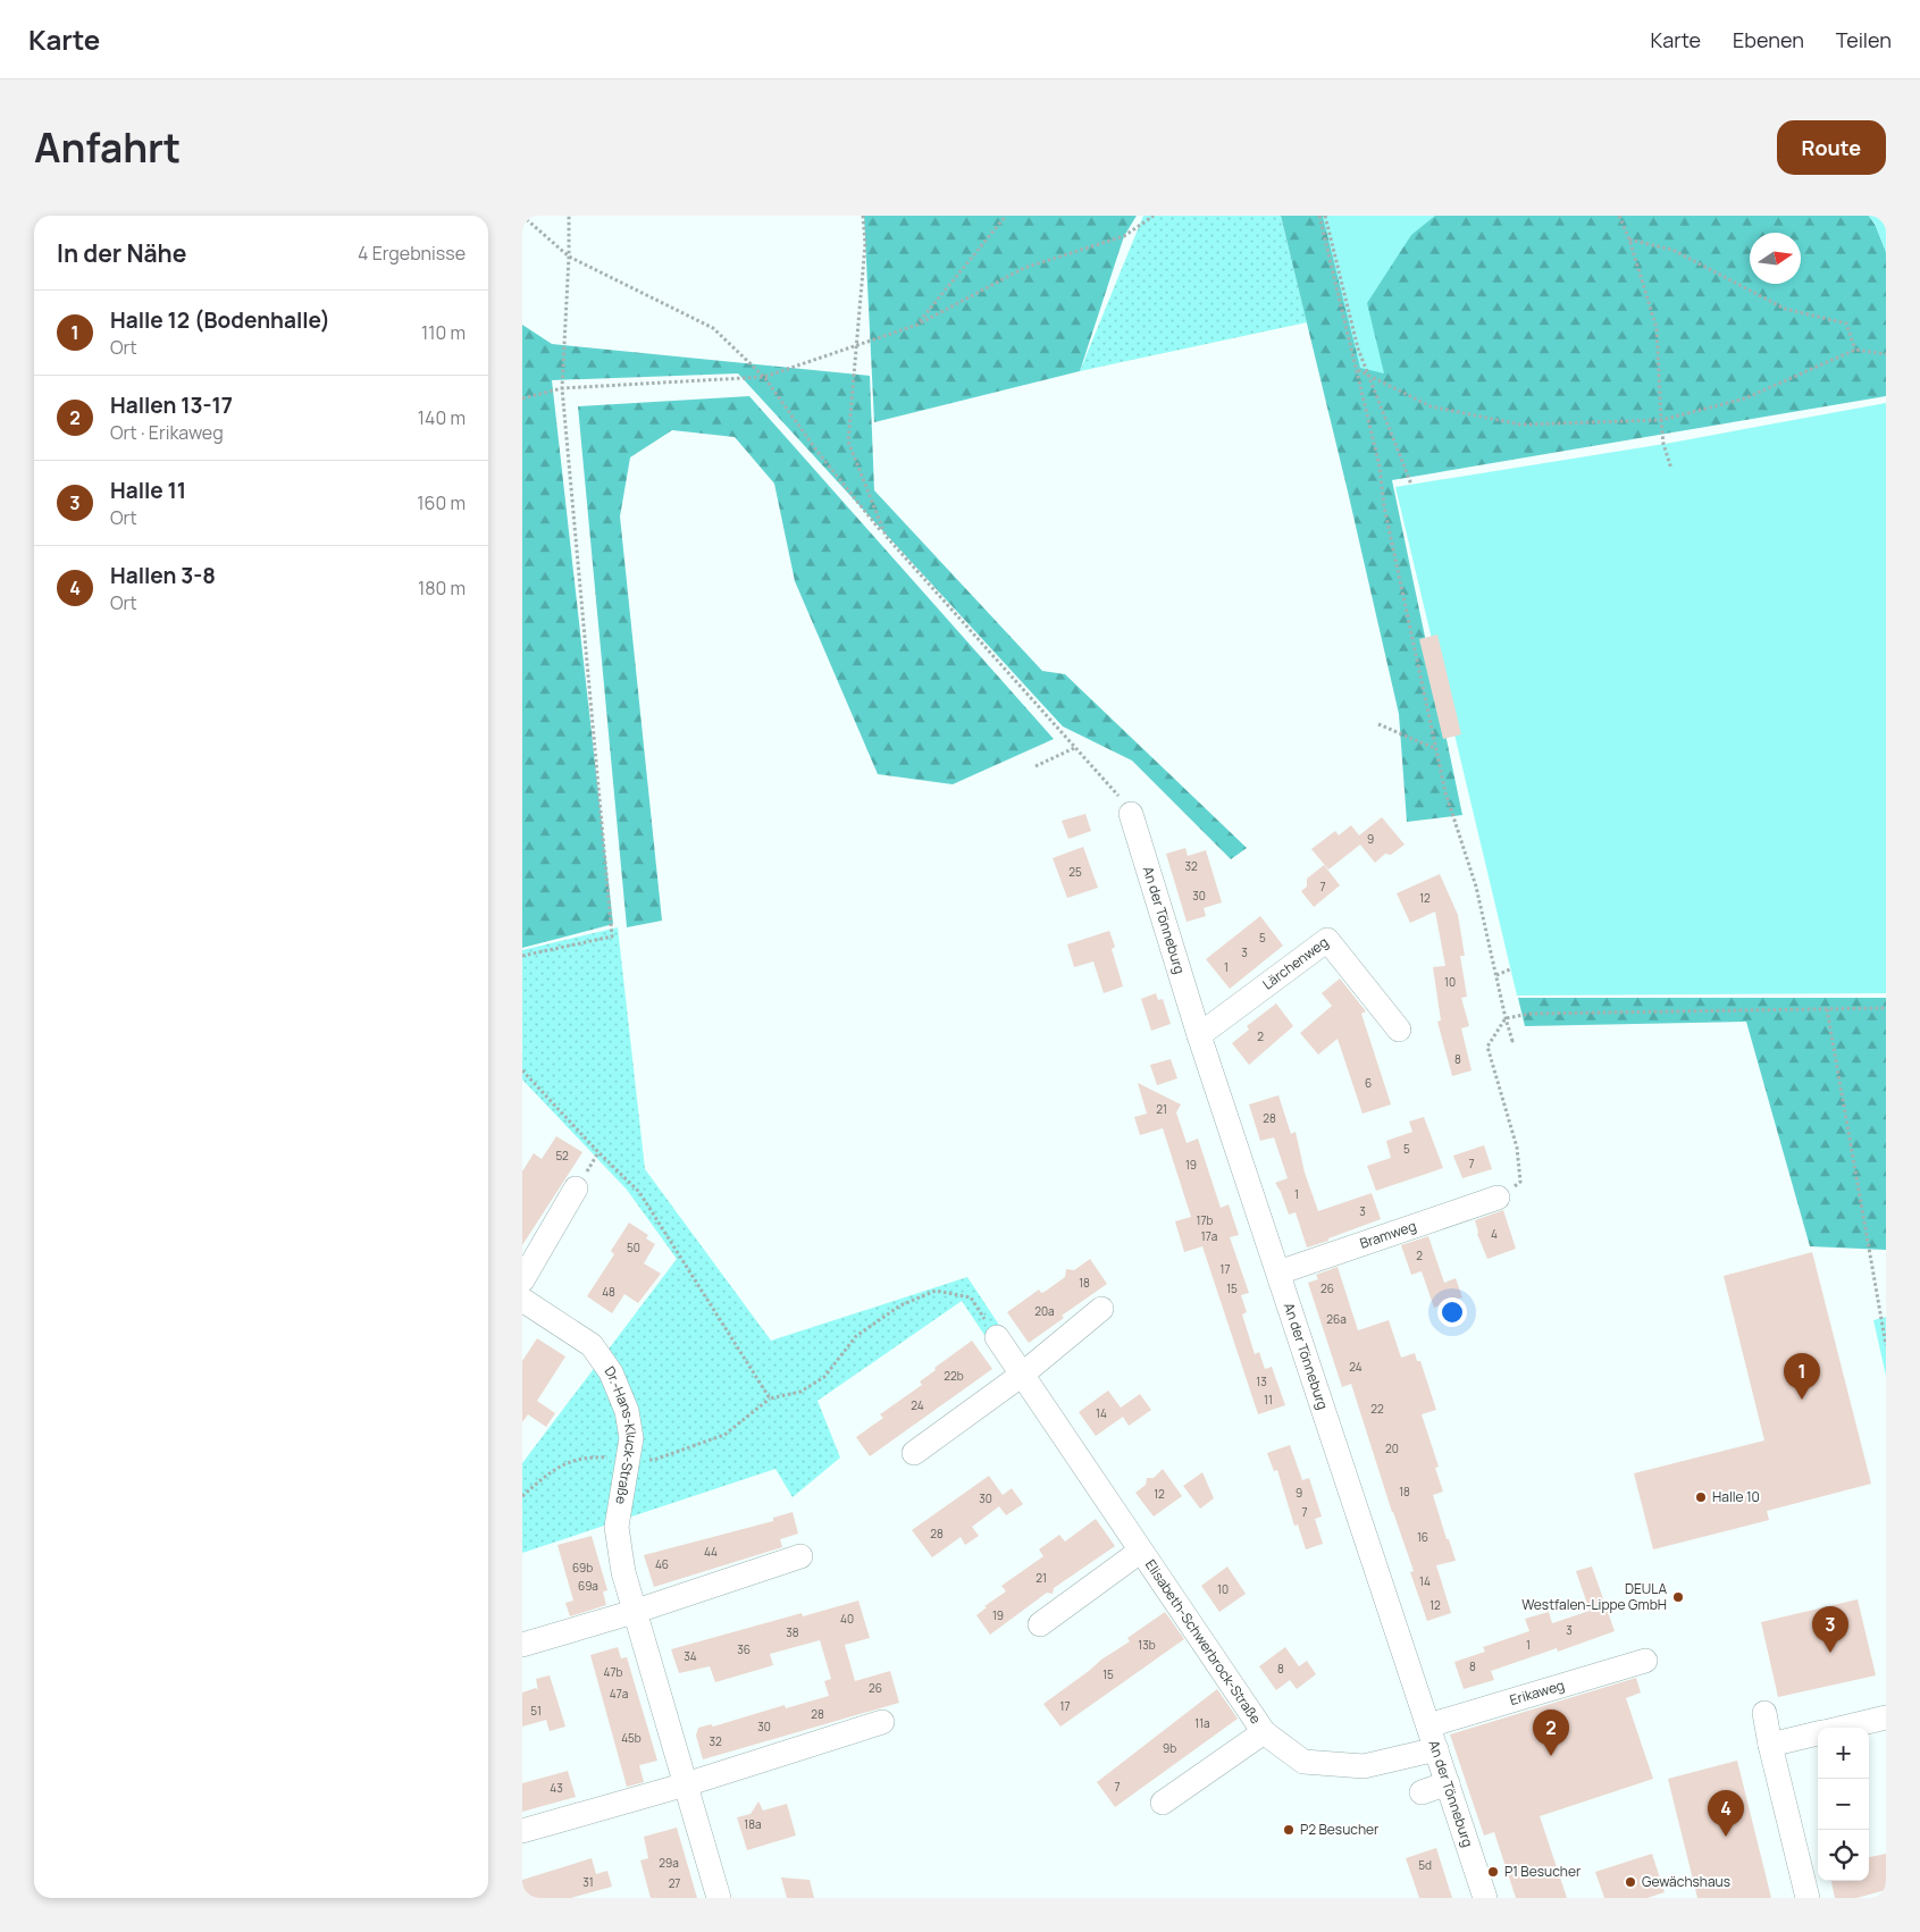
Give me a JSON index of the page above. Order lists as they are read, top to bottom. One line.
{"streets":{"street":["An der Tönneburg","Lärchenweg","Bramweg","Dr.-Hans-Kluck-Straße","Elisabeth-Schwerbrock-Straße","Erikaweg"]},"crossings":[["An der Tönneburg","Lärchenweg"],["An der Tönneburg","Bramweg"],["An der Tönneburg","Elisabeth-Schwerbrock-Straße"],["An der Tönneburg","Erikaweg"]],"places":["Halle 10","DEULA Westfalen-Lippe GmbH","P2 Besucher","P1 Besucher","Gewächshaus"],"house_numbers":["9","32","25","7","30","12","5","3","1","10","2","8","6","21","28","5","52","7","19","1","3","17b","4","17a","50","2","17","18","15","26","48","20a","26a","24","22b","13","11","24","22","14","20","18","9","12","30","7","28","16","44","46","69b","21","14","69a","10","12","19","40","3","38","13b","1","36","34","8","8","47b","15","26","47a","17","51","28","11a","30","45b","32","9b","7","43","18a","29a","5d","31","27"],"north":"right","page":{"header":"Karte","nav":["Karte","Ebenen","Teilen"],"title":"Anfahrt","buttons":"Route","heading":["In der Nähe","4 Ergebnisse"],"list":[{"mark":"1","name":"Halle 12 (Bodenhalle)","note":"Ort","value":"110 m"},{"mark":"2","name":"Hallen 13-17","note":"Ort · Erikaweg","value":"140 m"},{"mark":"3","name":"Halle 11","note":"Ort","value":"160 m"},{"mark":"4","name":"Hallen 3-8","note":"Ort","value":"180 m"}],"pins":["1","3","2","4"],"map_buttons":["+","−"]}}
